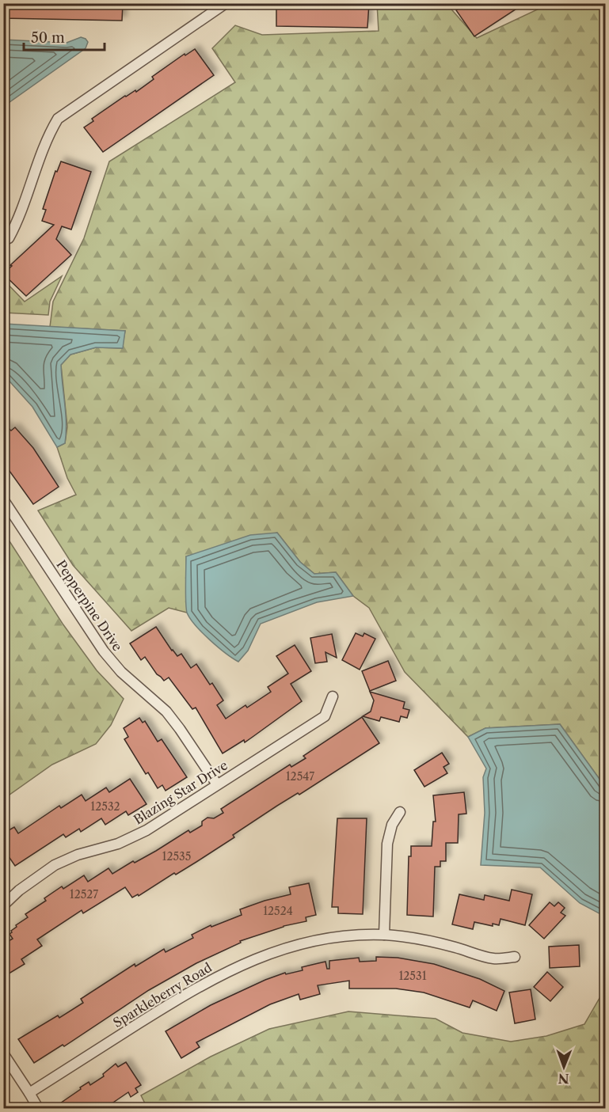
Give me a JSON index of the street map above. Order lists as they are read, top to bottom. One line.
{"streets":{"street":["Pepperpine Drive","Blazing Star Drive","Sparkleberry Road"]},"crossings":[["Pepperpine Drive","Blazing Star Drive"]],"house_numbers":["12547","12532","12535","12527","12524","12531"],"scale_bar":"50 m","north":"bottom"}
